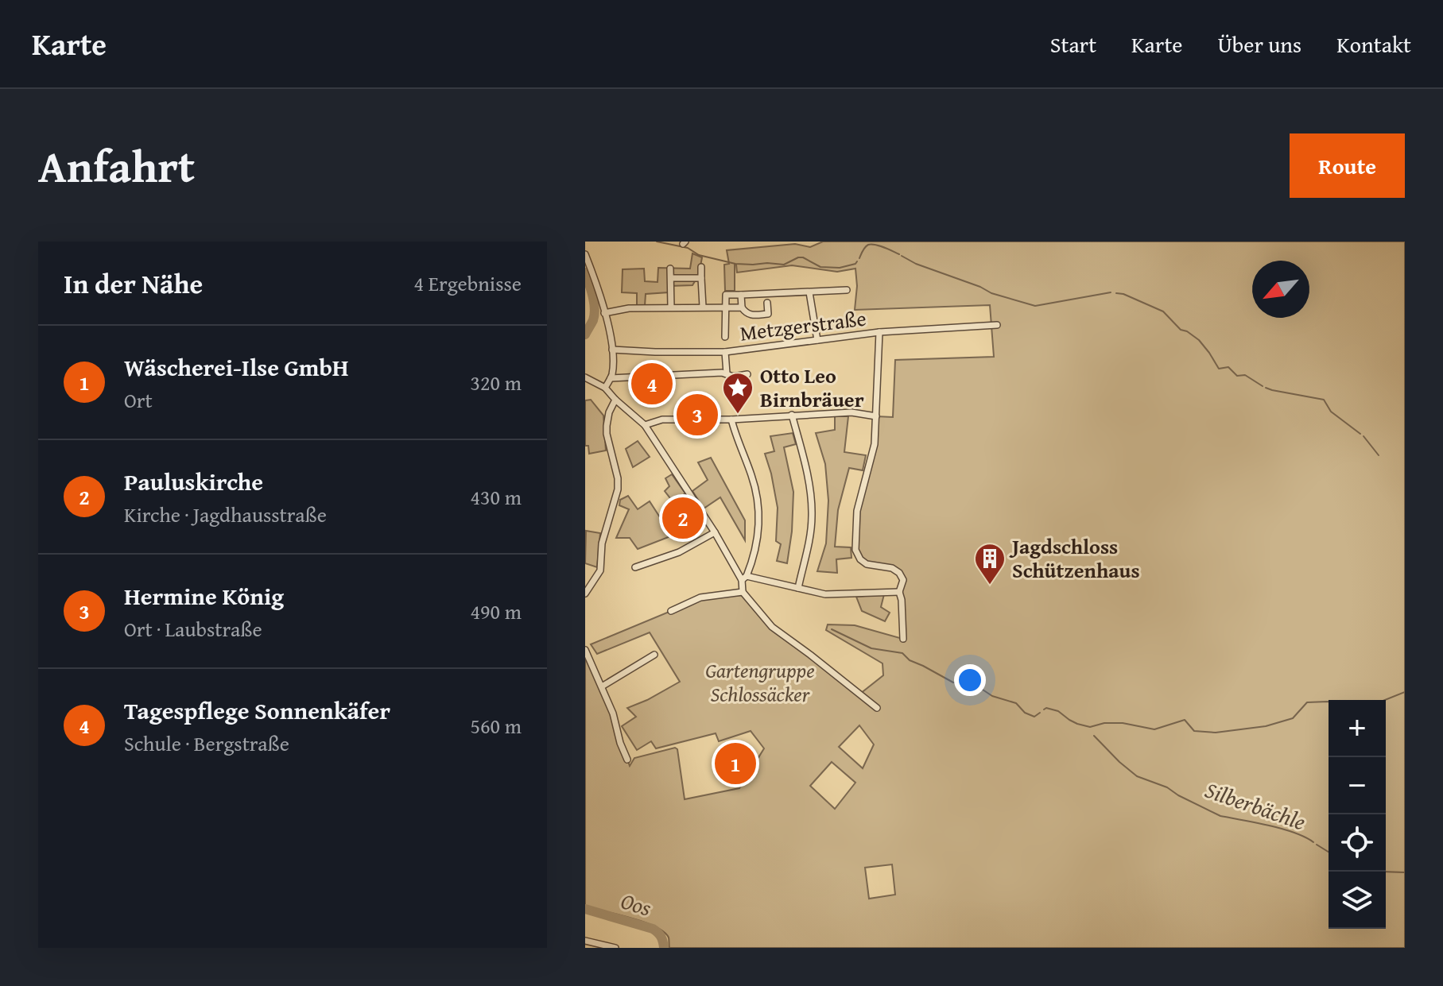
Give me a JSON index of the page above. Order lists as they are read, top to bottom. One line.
{"streets":{"street":["Metzgerstraße"]},"water":["Silberbächle","Oos"],"parks":["Gartengruppe Schlossäcker"],"places":{"place":["Otto Leo Birnbräuer"],"building":["Jagdschloss Schützenhaus"]},"north":"bottom left","page":{"header":"Karte","nav":["Start","Karte","Über uns","Kontakt"],"title":"Anfahrt","buttons":"Route","heading":["In der Nähe","4 Ergebnisse"],"list":[{"mark":"1","name":"Wäscherei-Ilse GmbH","note":"Ort","value":"320 m"},{"mark":"2","name":"Pauluskirche","note":"Kirche · Jagdhausstraße","value":"430 m"},{"mark":"3","name":"Hermine König","note":"Ort · Laubstraße","value":"490 m"},{"mark":"4","name":"Tagespflege Sonnenkäfer","note":"Schule · Bergstraße","value":"560 m"}],"pins":["4","3","2","1"],"map_buttons":["+","−"]}}
